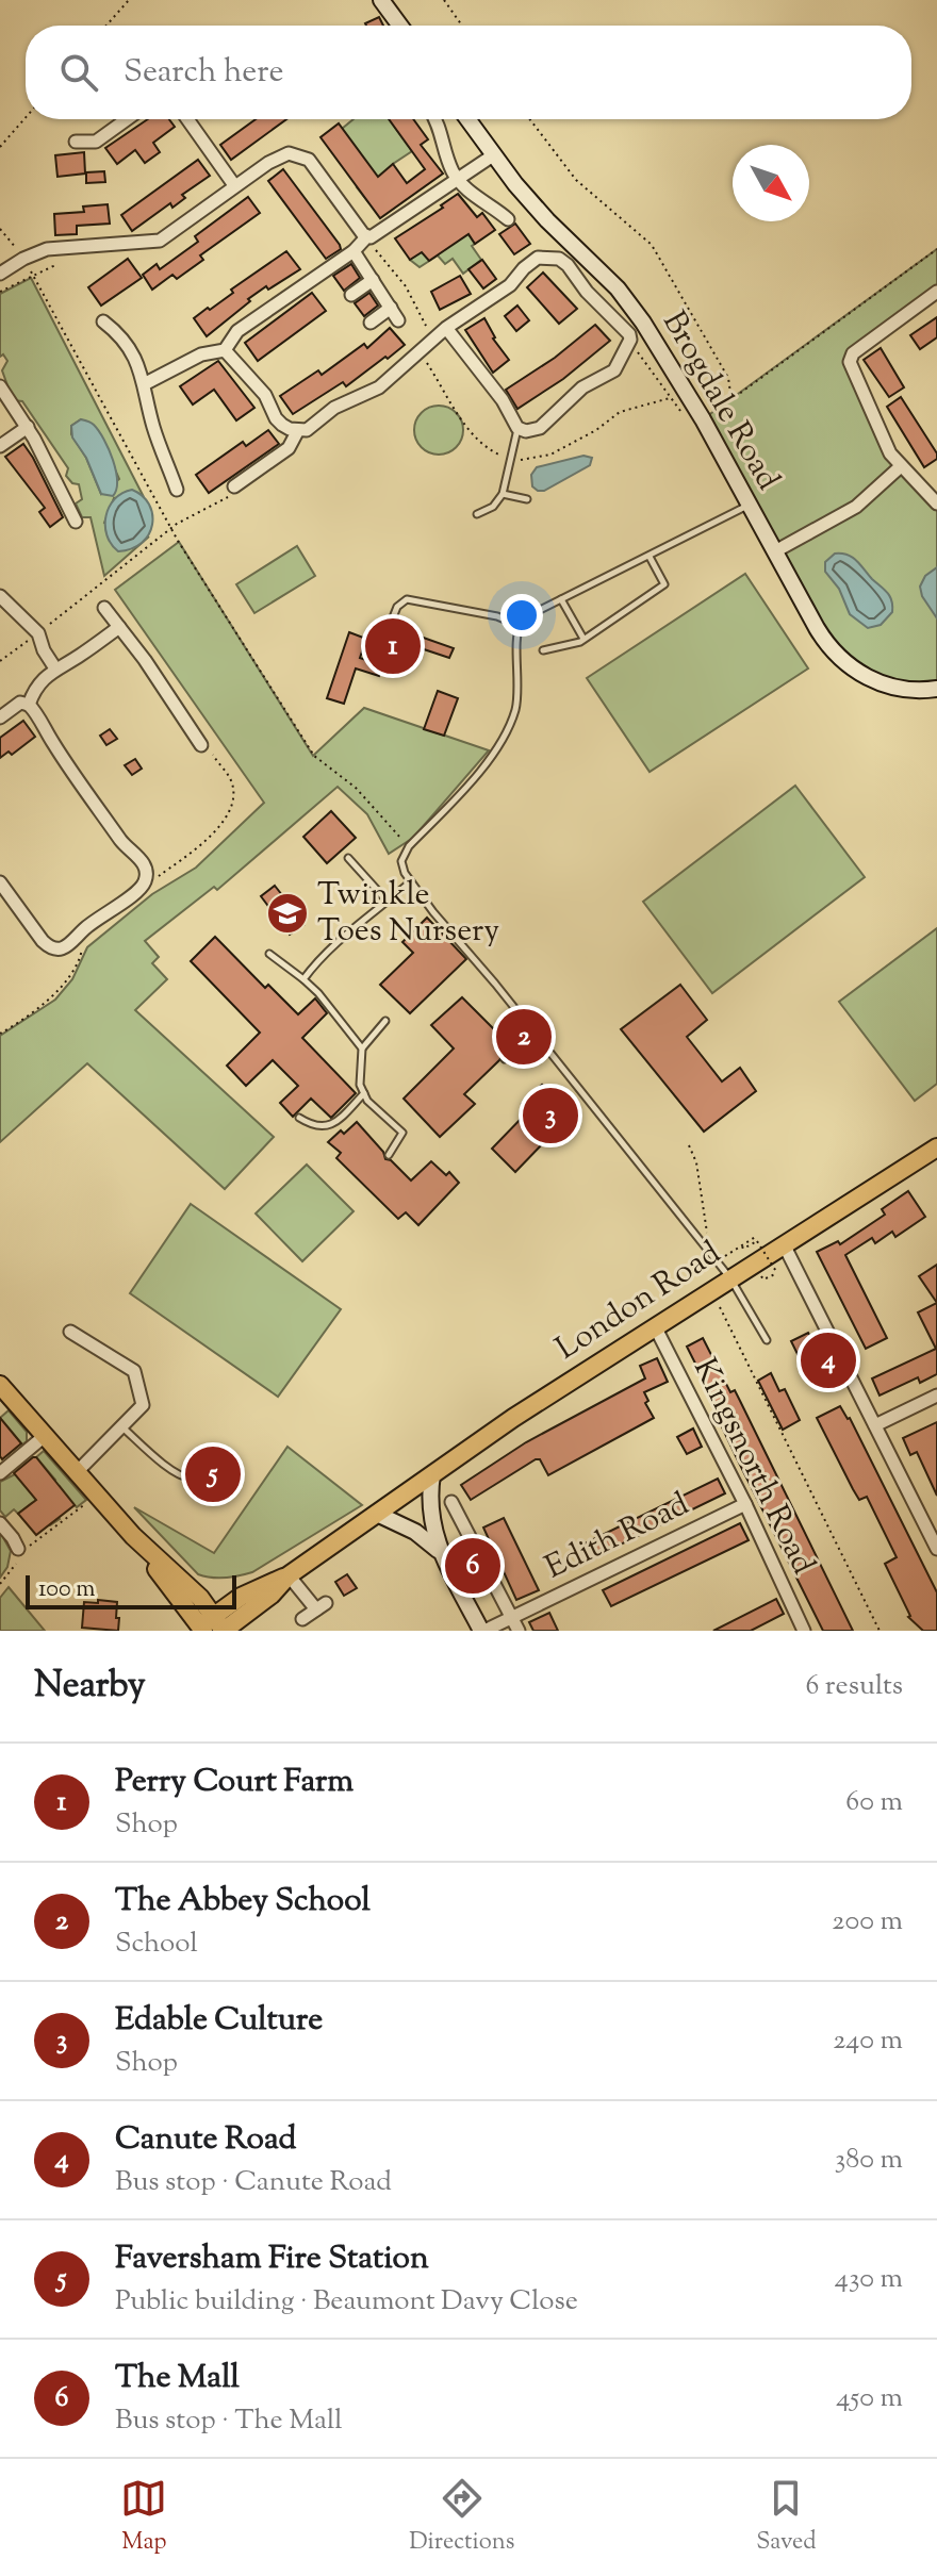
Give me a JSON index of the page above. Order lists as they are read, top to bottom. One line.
{"streets":{"main road":["London Road"],"street":["Brogdale Road","Kingsnorth Road","Edith Road"]},"crossings":[["London Road","Kingsnorth Road"],["Kingsnorth Road","Edith Road"]],"places":{"school or university":["Twinkle Toes Nursery"]},"scale_bar":"100 m","north":"bottom right","page":{"search":"Search here","pins":["1","2","3","4","5","6"],"scale":"100 m","heading":["Nearby","6 results"],"list":[{"mark":"1","name":"Perry Court Farm","note":"Shop","value":"60 m"},{"mark":"2","name":"The Abbey School","note":"School","value":"200 m"},{"mark":"3","name":"Edable Culture","note":"Shop","value":"240 m"},{"mark":"4","name":"Canute Road","note":"Bus stop · Canute Road","value":"380 m"},{"mark":"5","name":"Faversham Fire Station","note":"Public building · Beaumont Davy Close","value":"430 m"},{"mark":"6","name":"The Mall","note":"Bus stop · The Mall","value":"450 m"}],"nav":["Map","Directions","Saved"]}}
